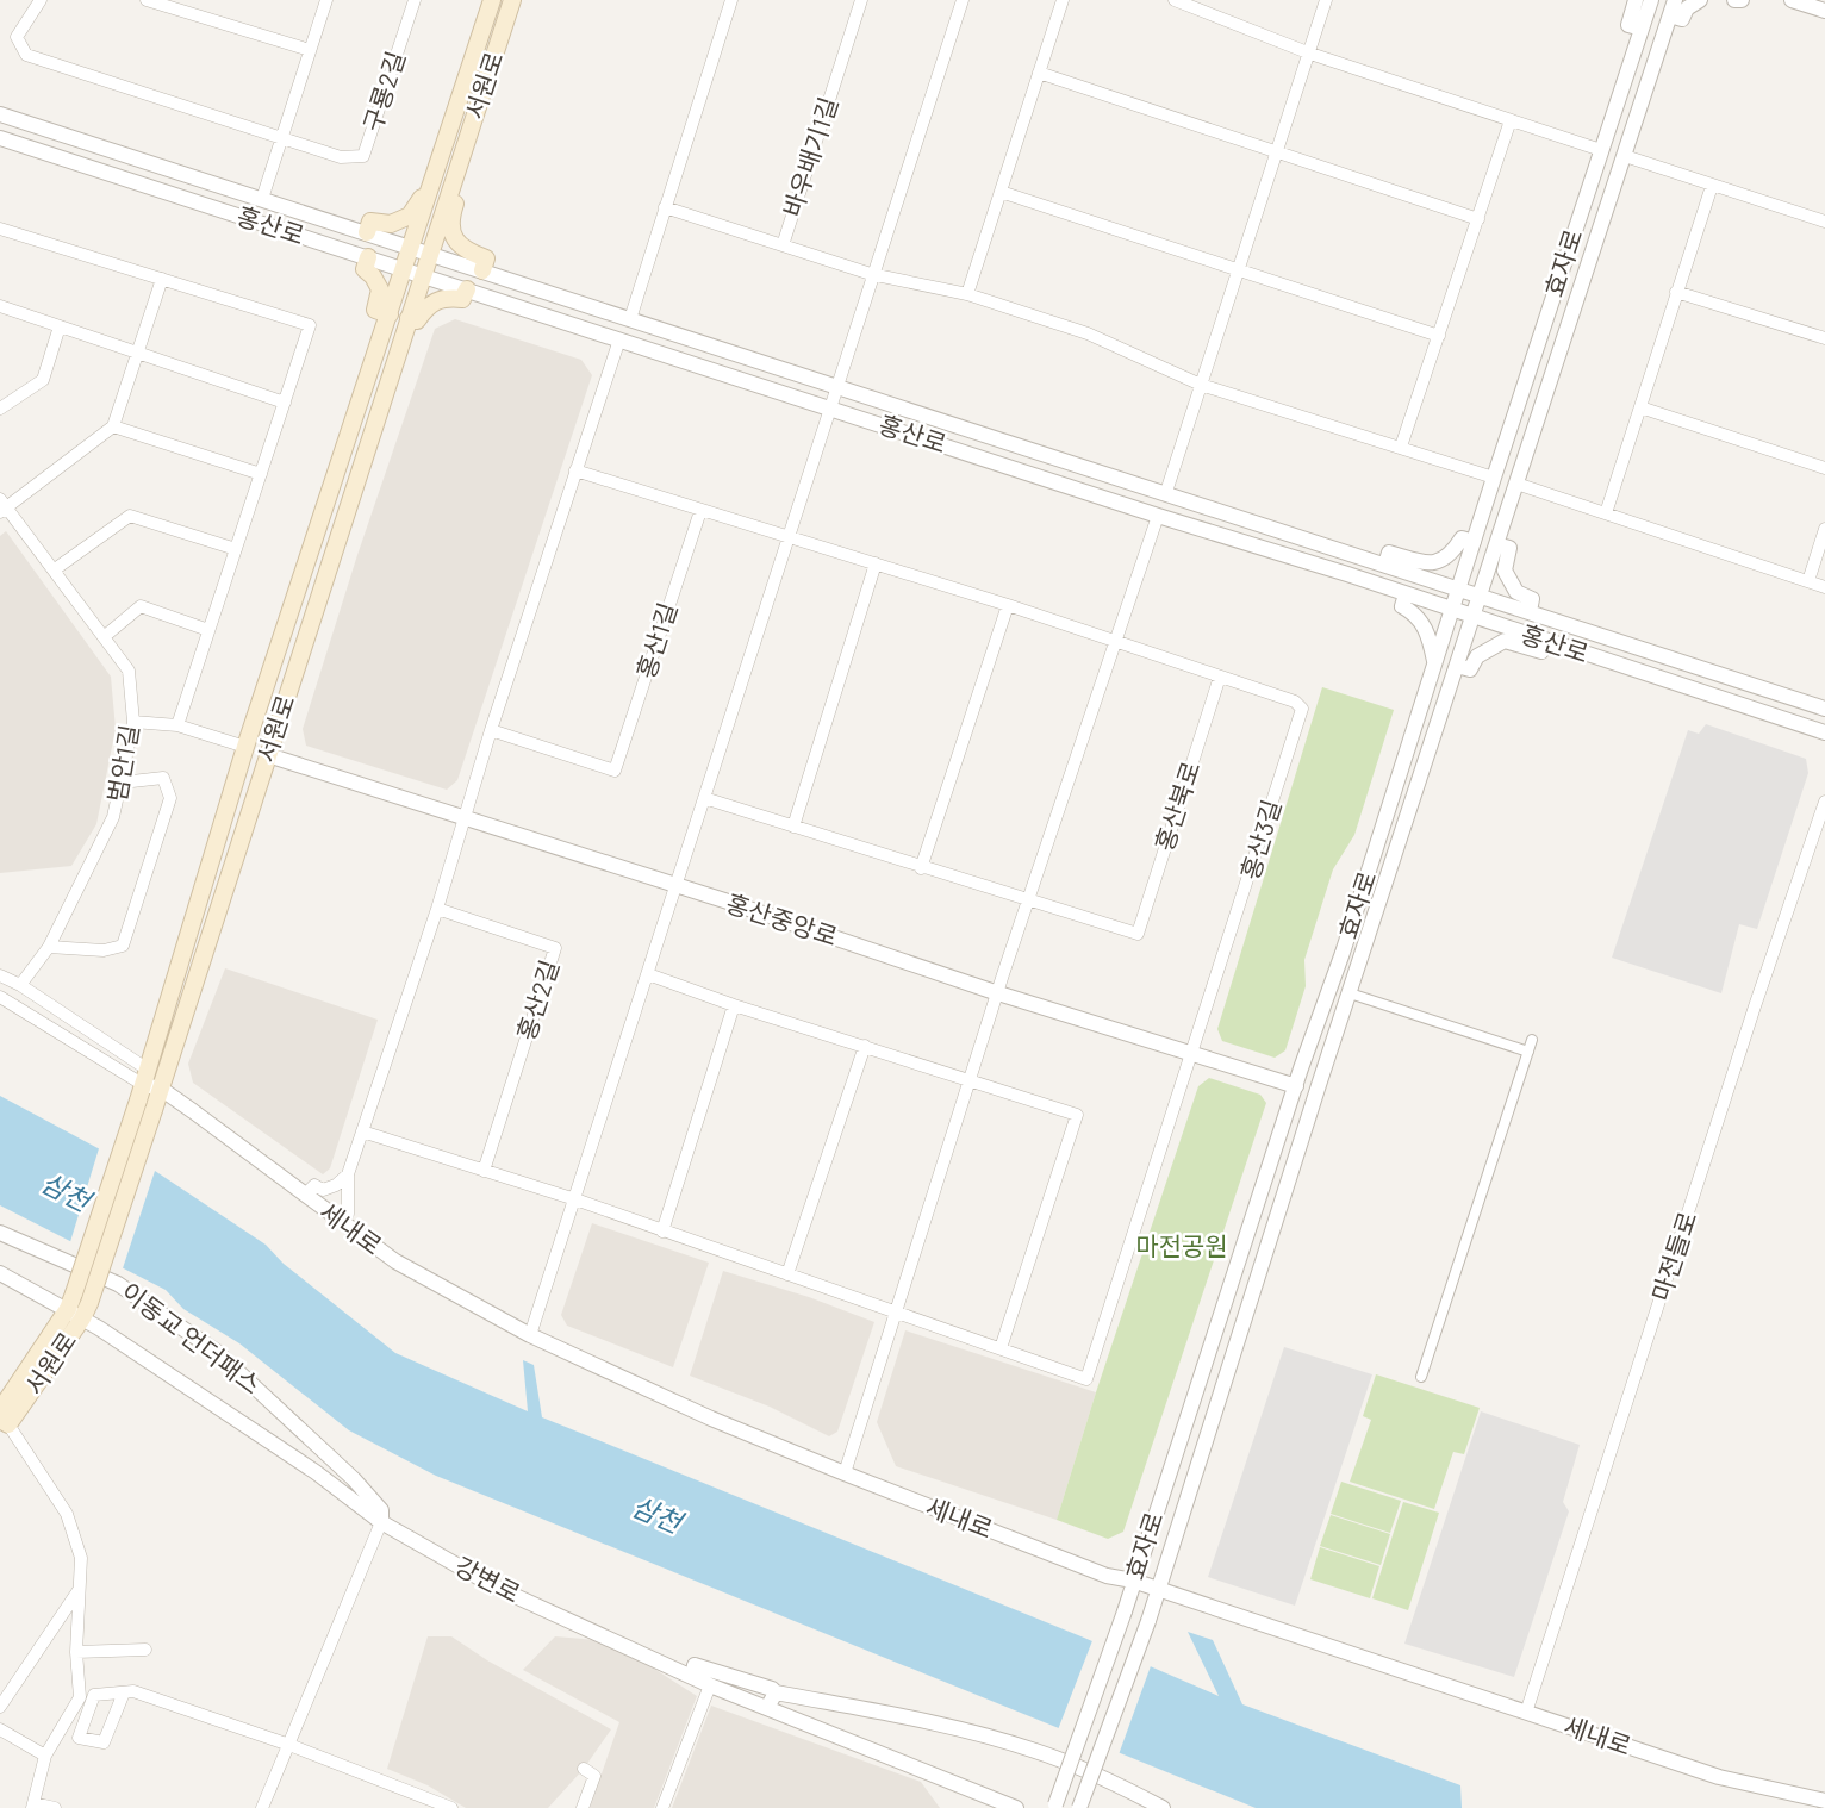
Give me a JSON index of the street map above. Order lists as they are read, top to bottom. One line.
{"streets":{"main road":["서원로"],"street":["구룡2길","바우배기1길","홍산로","효자로","홍산1길","범안1길","홍산북로","홍산3길","홍산중앙로","홍산2길","세내로","마전들로","이동교 언더패스","강변로"]},"crossings":[["서원로","홍산로"],["서원로","홍산중앙로"],["서원로","세내로"],["서원로","강변로"],["홍산로","효자로"],["효자로","홍산중앙로"],["효자로","세내로"],["홍산북로","홍산3길"],["홍산3길","홍산중앙로"],["세내로","마전들로"],["이동교 언더패스","강변로"]],"water":["삼천"],"parks":["마전공원"]}
